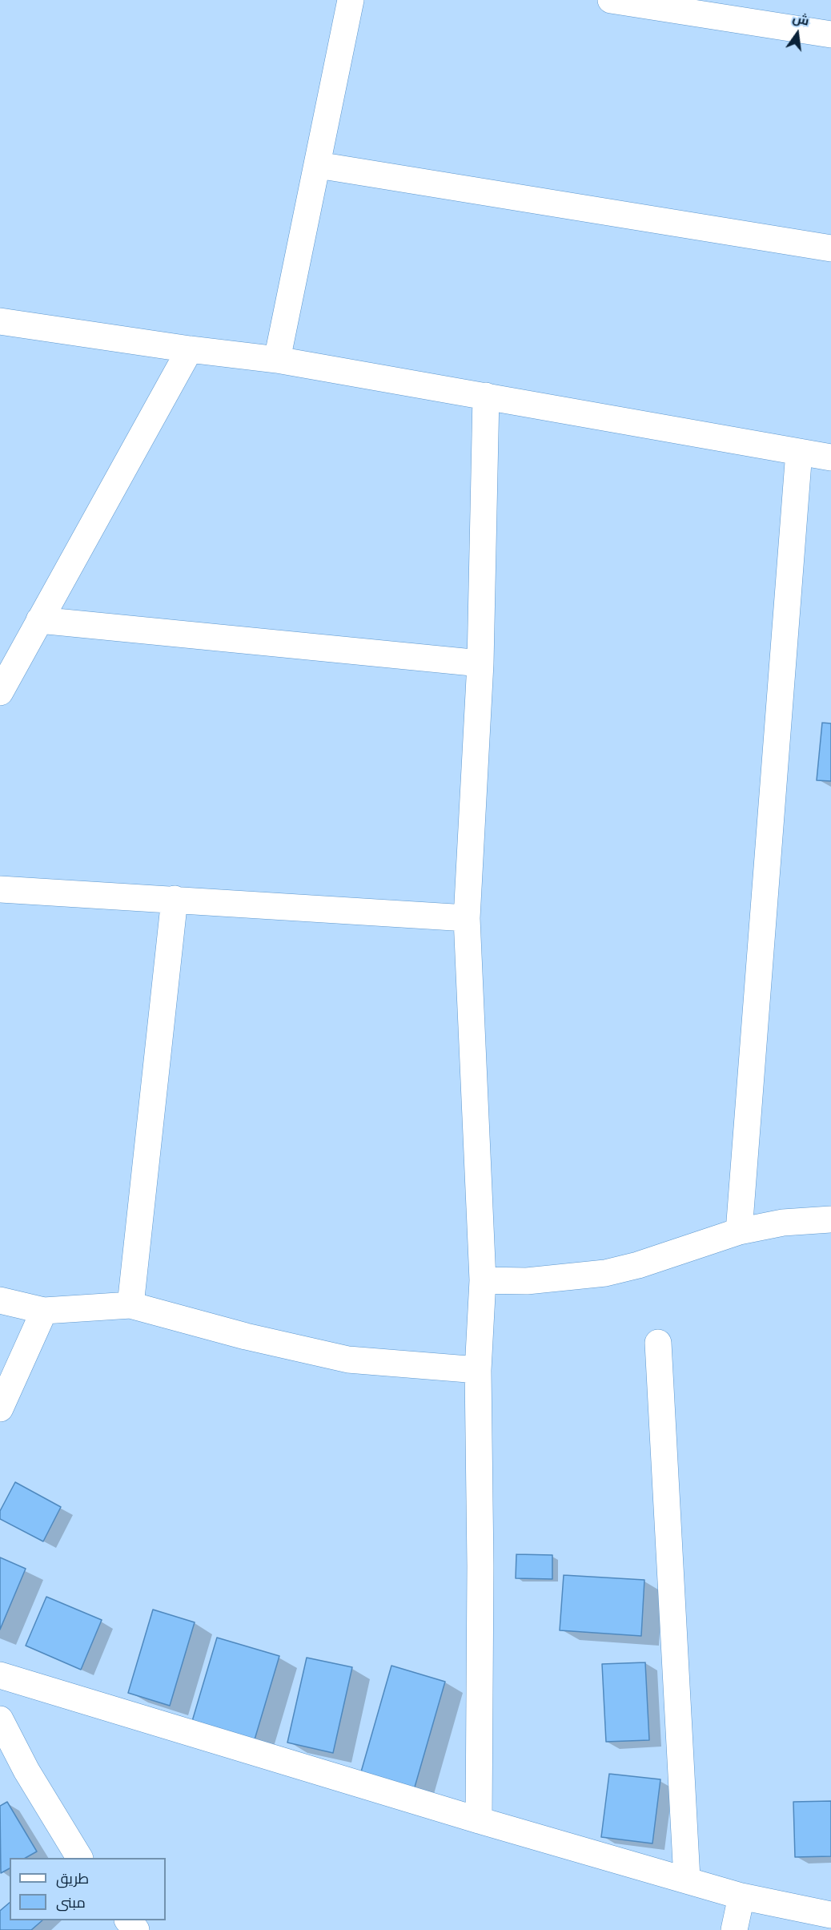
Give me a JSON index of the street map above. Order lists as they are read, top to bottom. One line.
{"legend":["طريق","مبنى"],"north":"top"}
